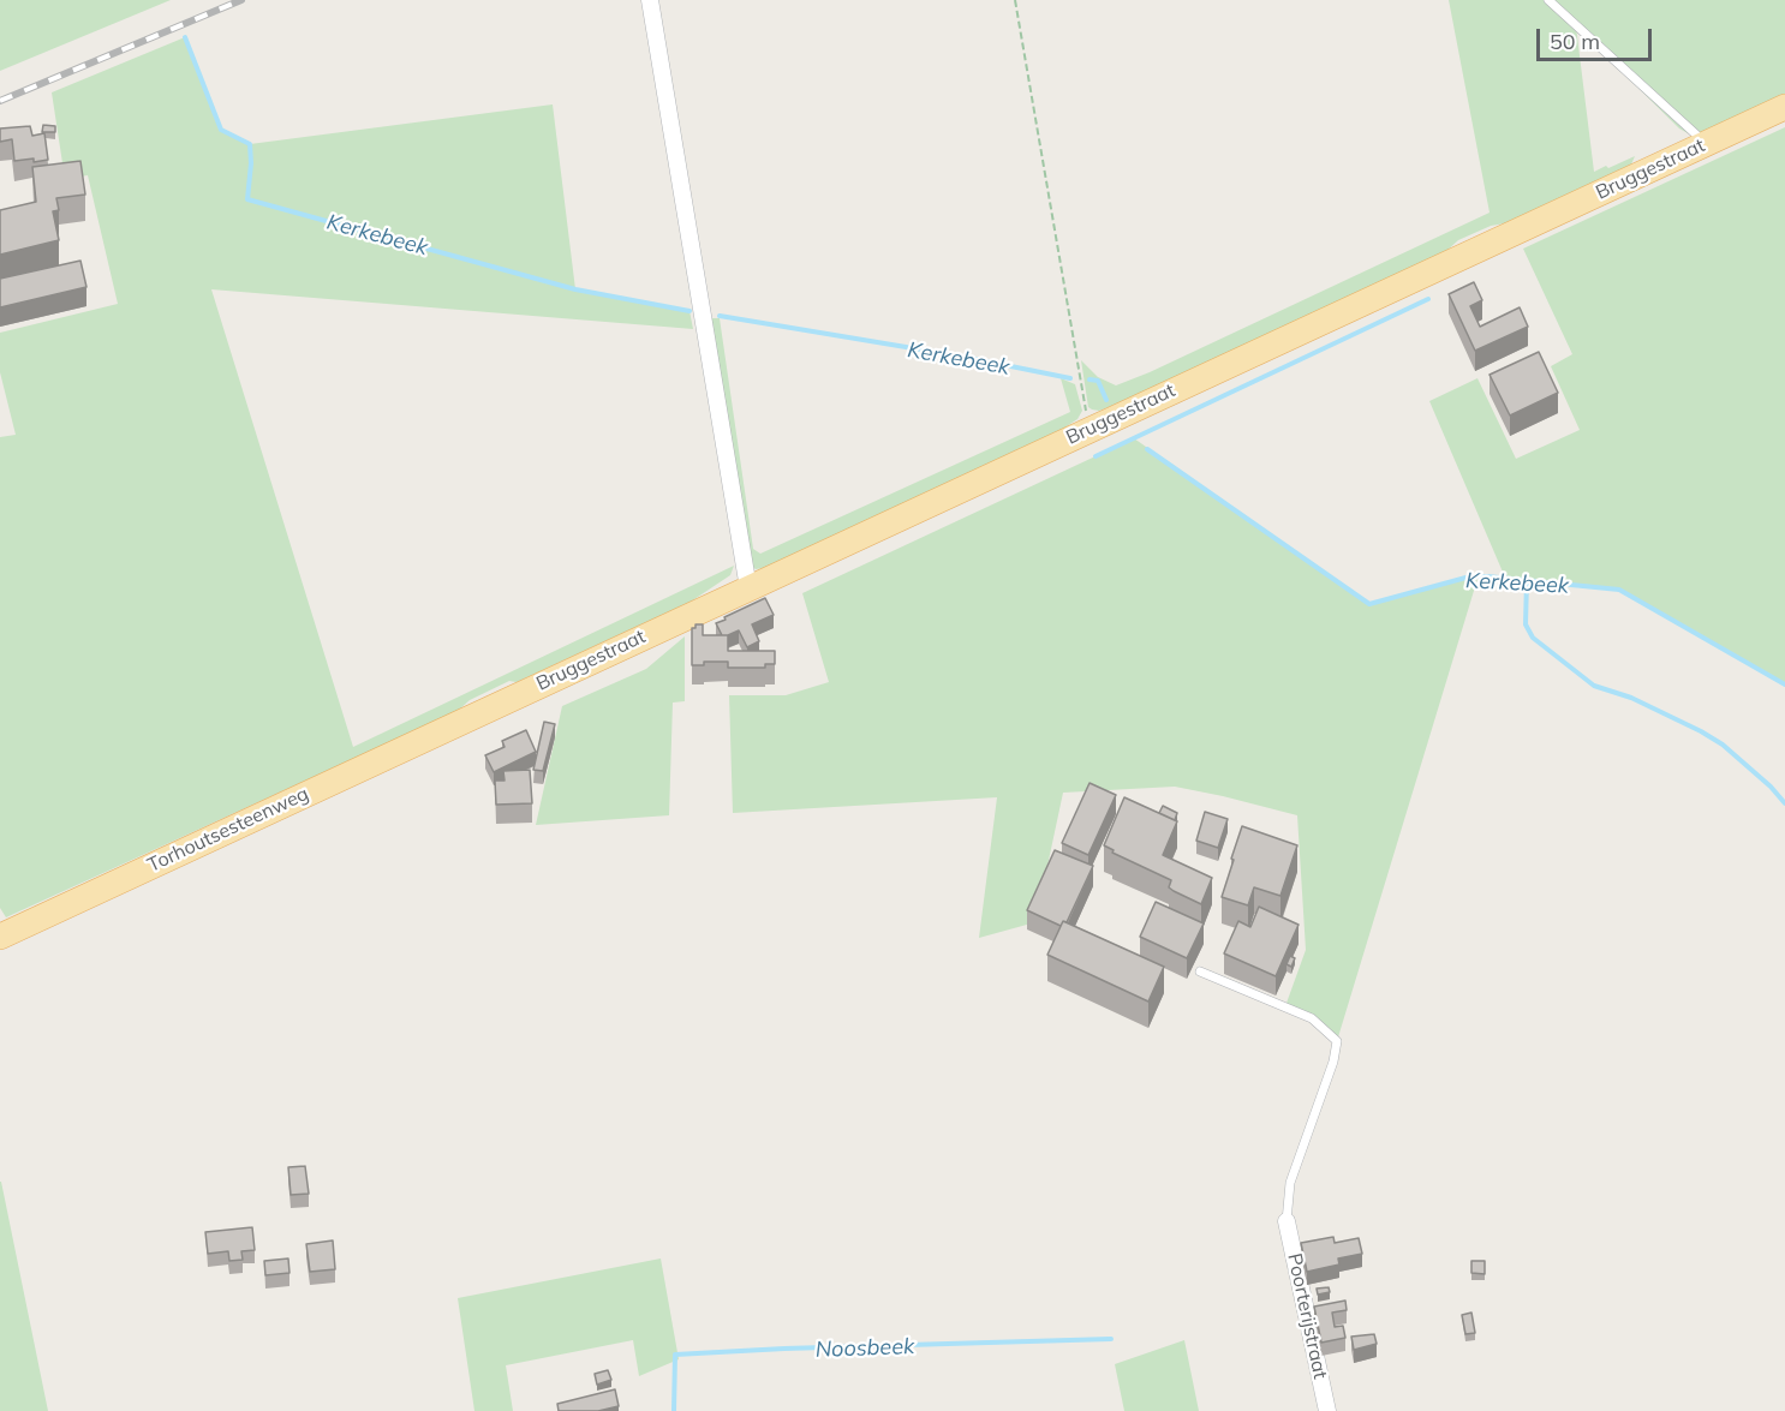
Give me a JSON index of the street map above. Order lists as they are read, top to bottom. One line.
{"streets":{"main road":["Bruggestraat","Torhoutsesteenweg"],"street":["Poorterijstraat"]},"crossings":[["Bruggestraat","Torhoutsesteenweg"]],"water":["Kerkebeek","Noosbeek"],"scale_bar":"50 m"}
